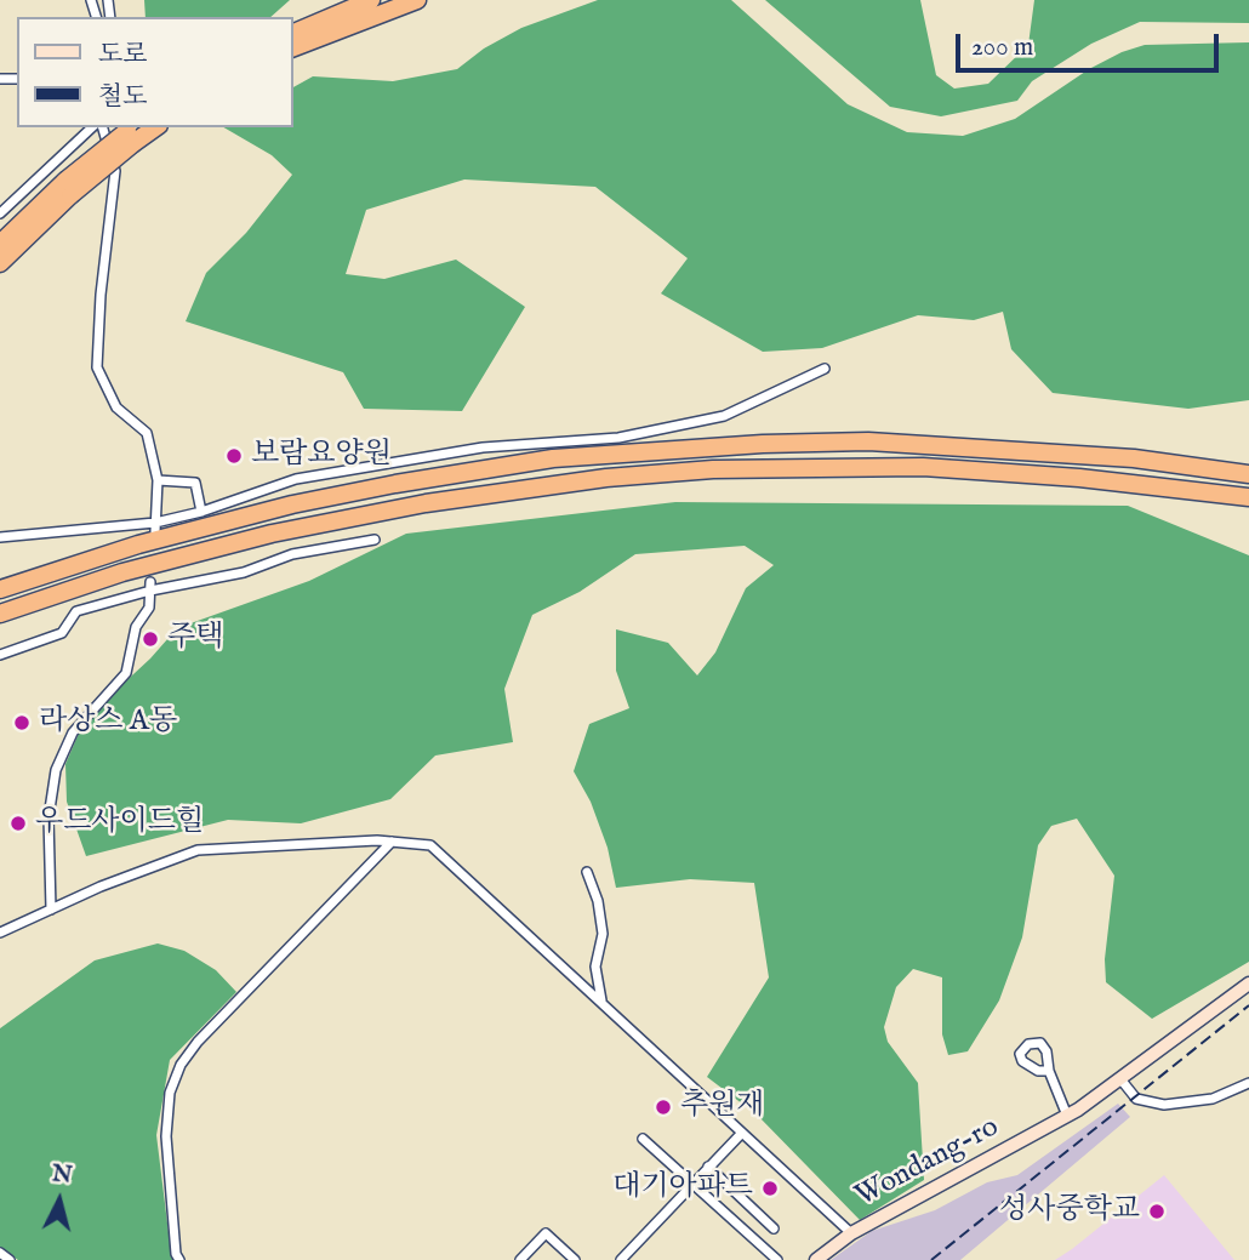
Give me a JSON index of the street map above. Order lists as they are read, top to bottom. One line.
{"streets":{"main road":["Wondang-ro"]},"places":["보람요양원","주택","라상스 A동","우드사이드힐","추원재","대기아파트","성사중학교"],"legend":["도로","철도"],"scale_bar":"200 m","north":"top"}
